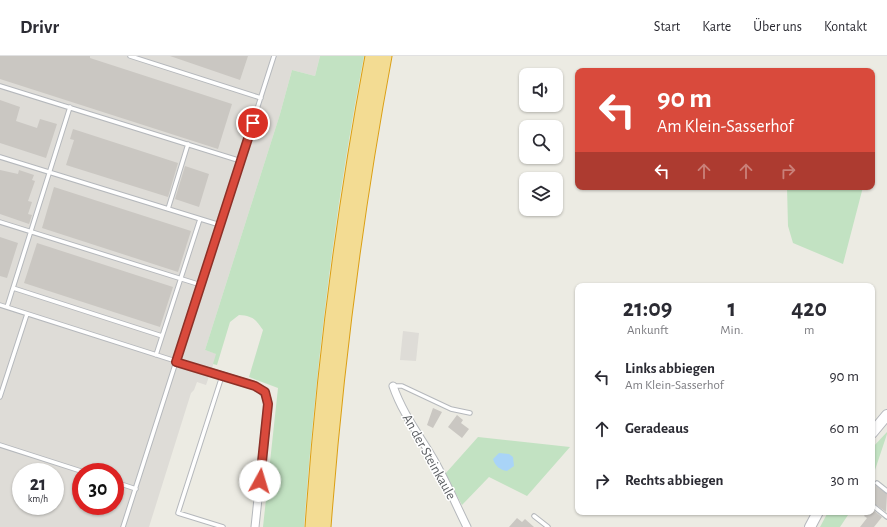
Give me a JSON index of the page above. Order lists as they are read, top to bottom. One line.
{"streets":{"street":["An der Steinkaule"]},"page":{"header":"Drivr","nav":["Start","Karte","Über uns","Kontakt"],"turn":["90 m","Am Klein-Sasserhof"],"eta":["21:09","Ankunft","1","Min.","420","m"],"list":[{"name":"Links abbiegen","note":"Am Klein-Sasserhof","value":"90 m"},{"name":"Geradeaus","value":"60 m"},{"name":"Rechts abbiegen","value":"30 m"}],"speed":"21 km/h","limit":"30"}}
